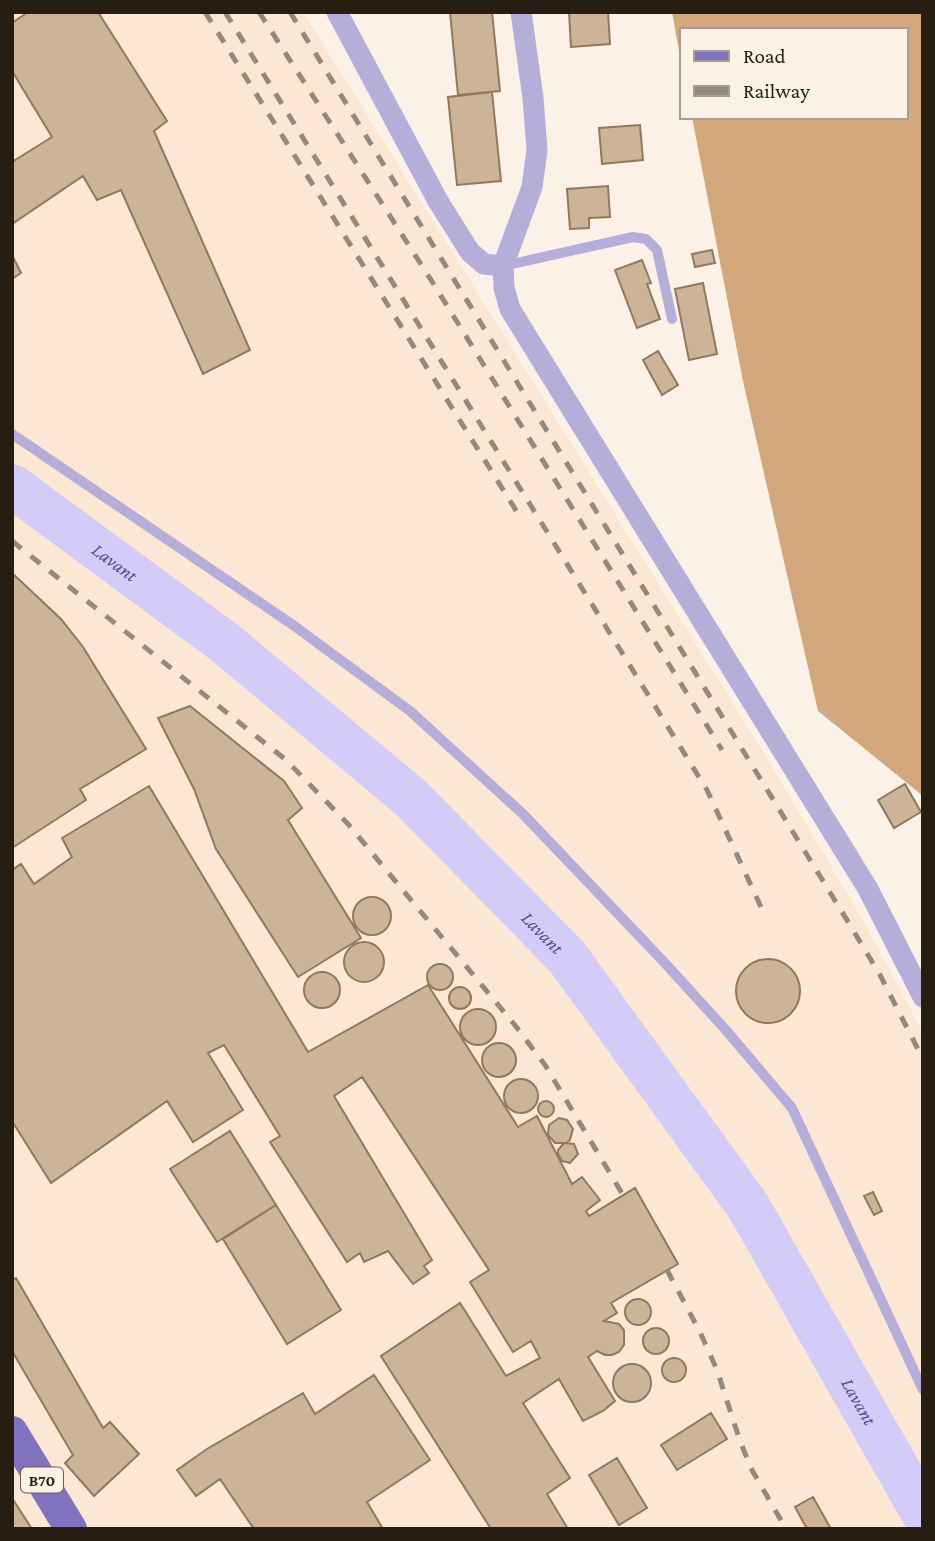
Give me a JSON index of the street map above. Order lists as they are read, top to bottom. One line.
{"streets":{"main road":["B70"]},"water":["Lavant"],"legend":["Road","Railway"]}
